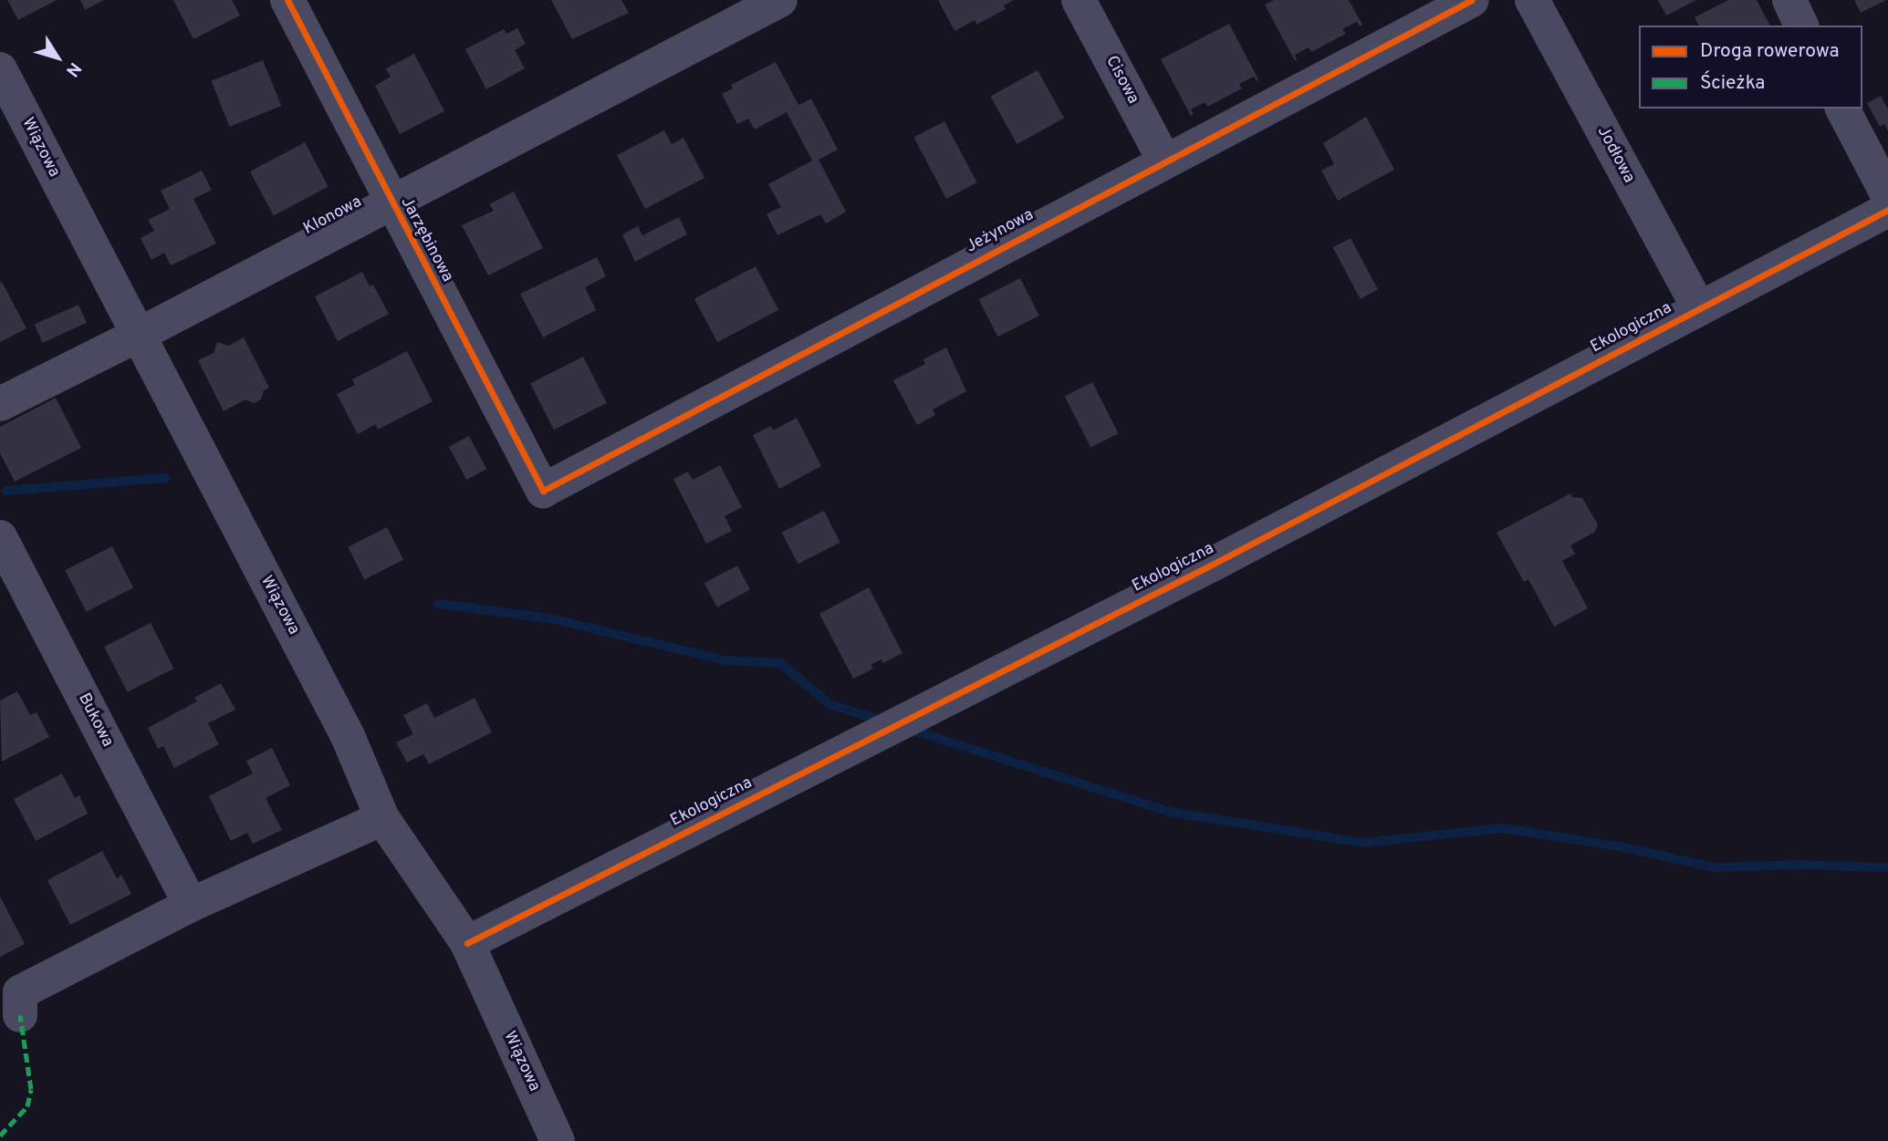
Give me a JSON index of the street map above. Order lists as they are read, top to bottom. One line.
{"streets":{"street":["Cisowa","Wiązowa","Jodłowa","Klonowa","Jeżynowa","Jarzębinowa","Ekologiczna","Bukowa"]},"crossings":[["Cisowa","Jeżynowa"],["Wiązowa","Klonowa"],["Wiązowa","Ekologiczna"],["Jodłowa","Ekologiczna"],["Klonowa","Jarzębinowa"],["Jeżynowa","Jarzębinowa"]],"legend":["Droga rowerowa","Ścieżka"],"north":"bottom right"}
